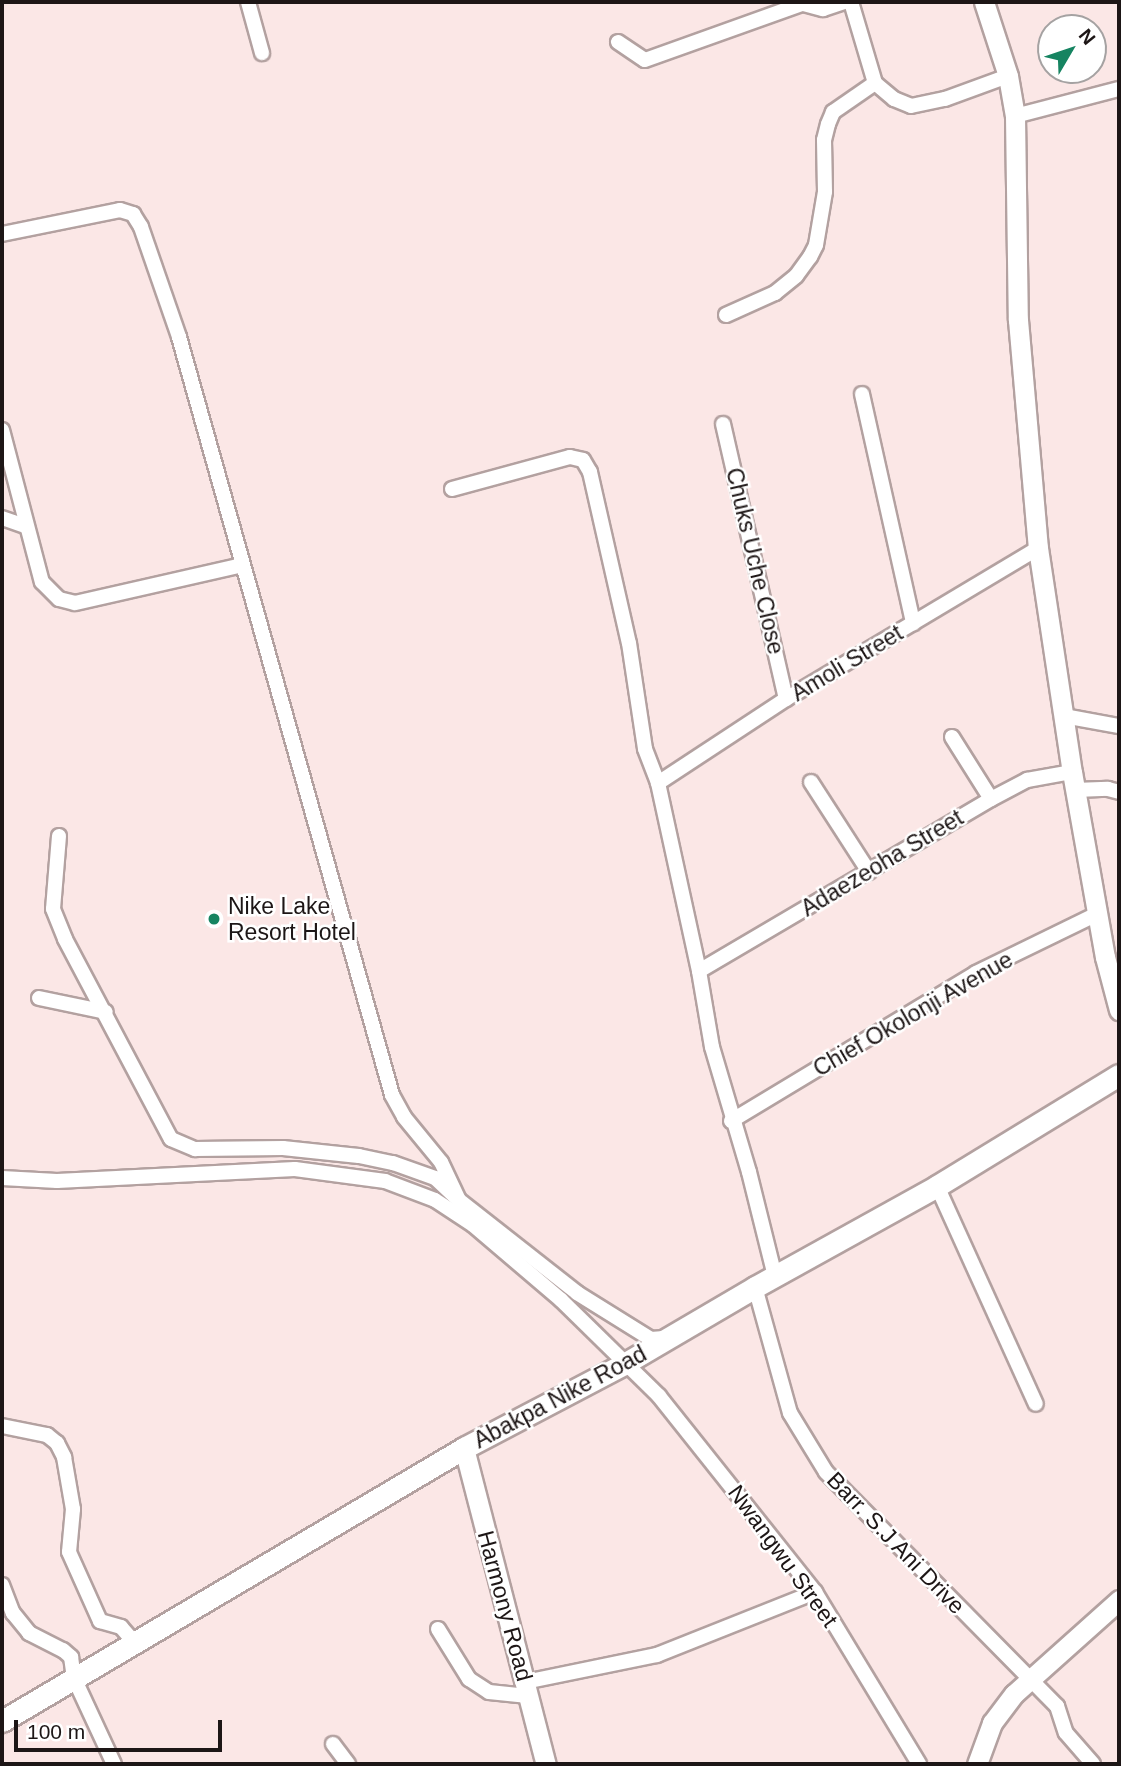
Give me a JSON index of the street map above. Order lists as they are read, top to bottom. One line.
{"streets":{"main road":["Abakpa Nike Road","Harmony Road"],"street":["Chuks Uche Close","Amoli Street","Adaezeoha Street","Chief Okolonji Avenue","Barr. S.J Ani Drive","Nwangwu Street"]},"crossings":[["Chuks Uche Close","Amoli Street"],["Abakpa Nike Road","Barr. S.J Ani Drive"],["Abakpa Nike Road","Nwangwu Street"],["Abakpa Nike Road","Harmony Road"]],"places":["Nike Lake Resort Hotel"],"scale_bar":"100 m","north":"top right"}
